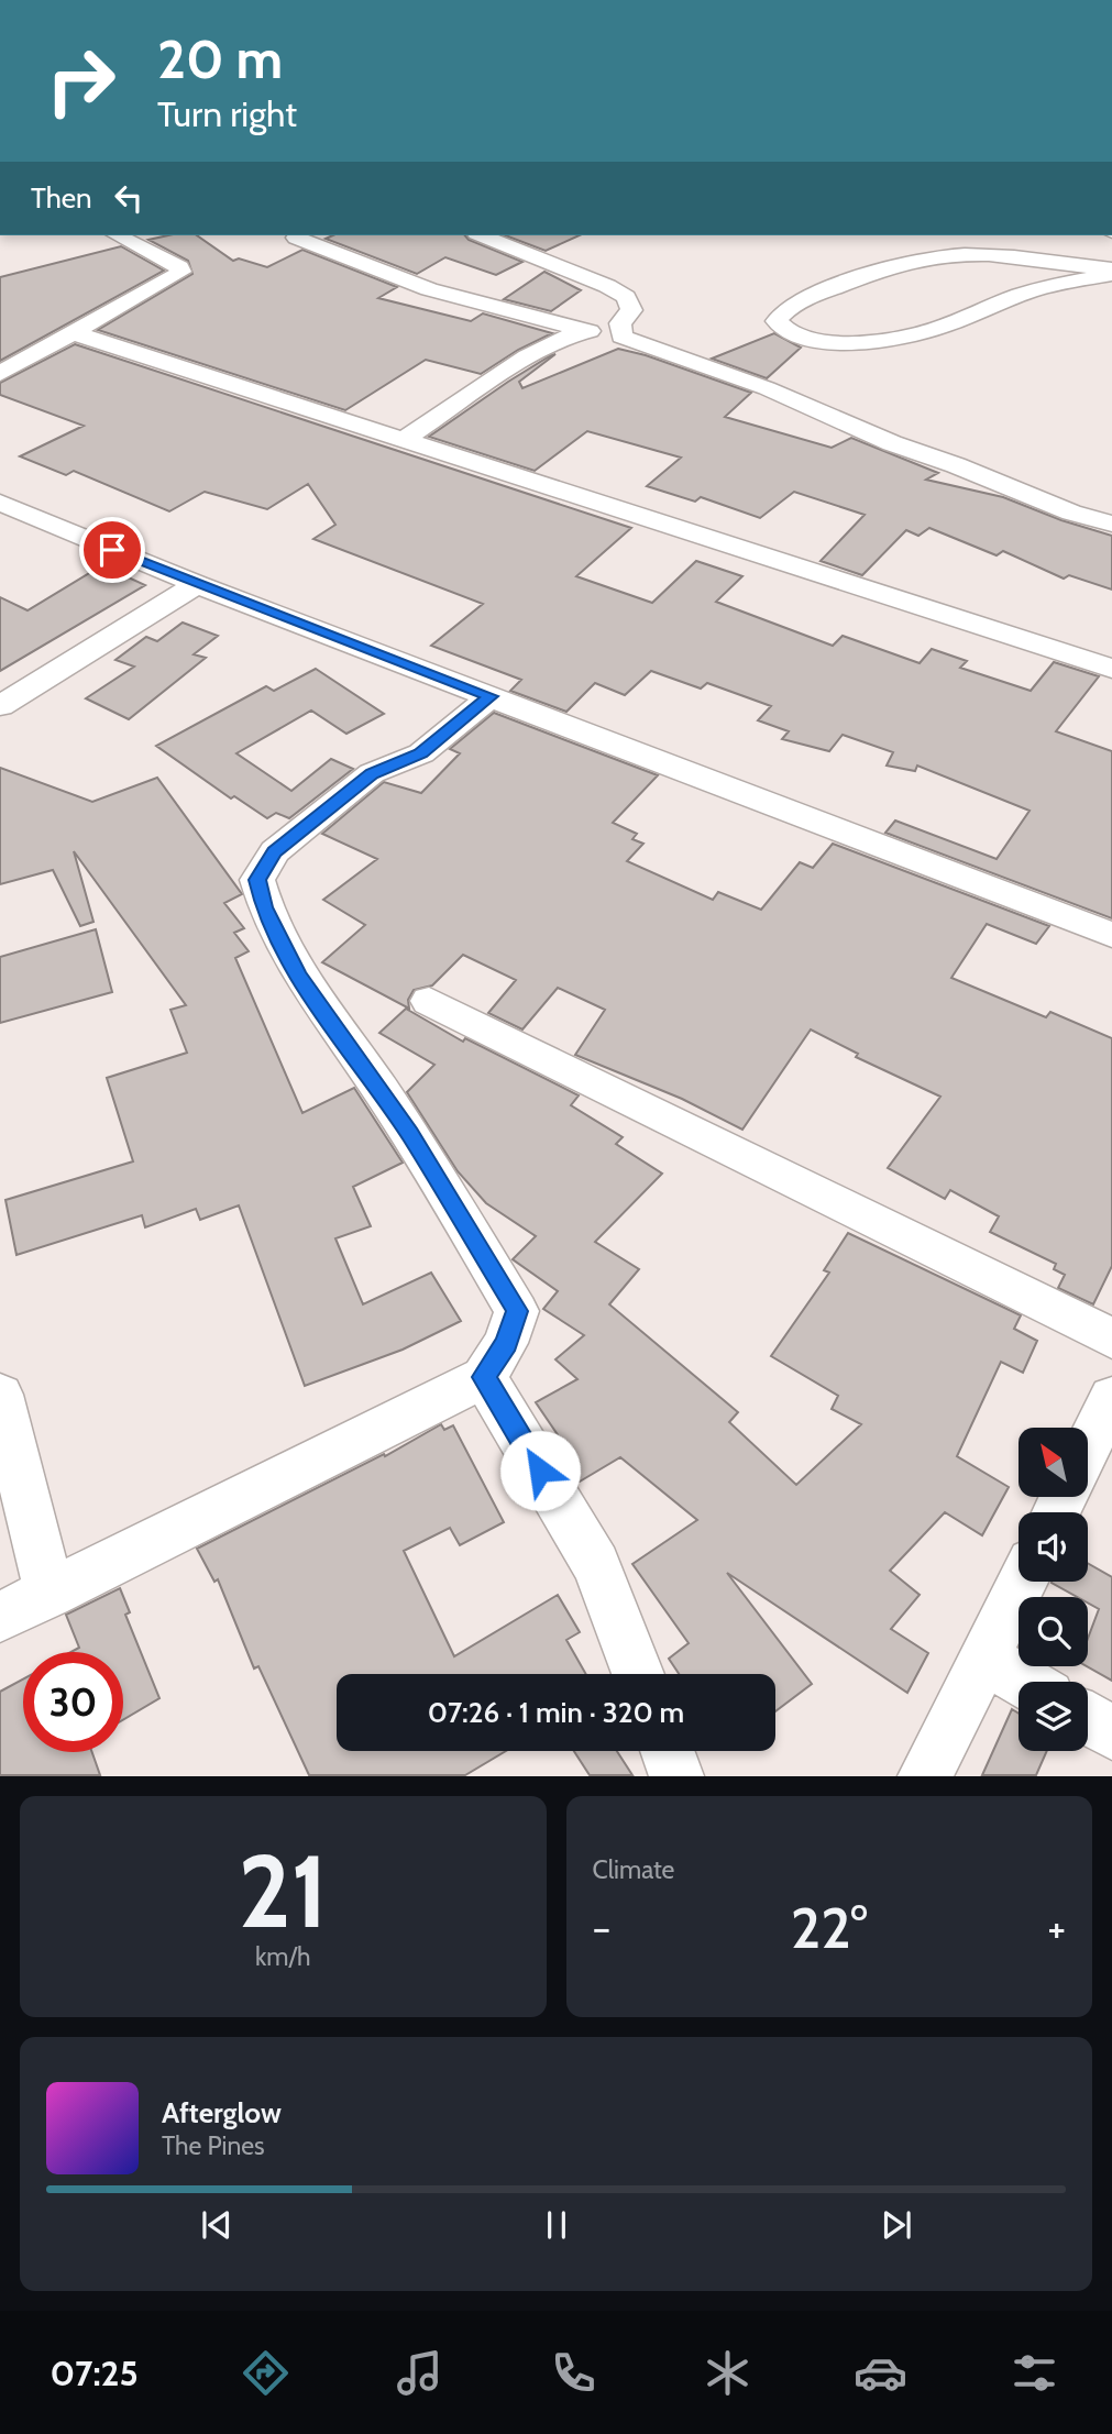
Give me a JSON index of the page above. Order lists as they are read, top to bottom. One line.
{"north":"top left","page":{"turn":["20 m","Turn right"],"then":"Then","limit":"30","trip":"07:26 · 1 min · 320 m","tile":[["21","km/h"],"Climate"],"heat":["−","22°","+"],"song":["Afterglow","The Pines"],"tabs":"07:25"}}
